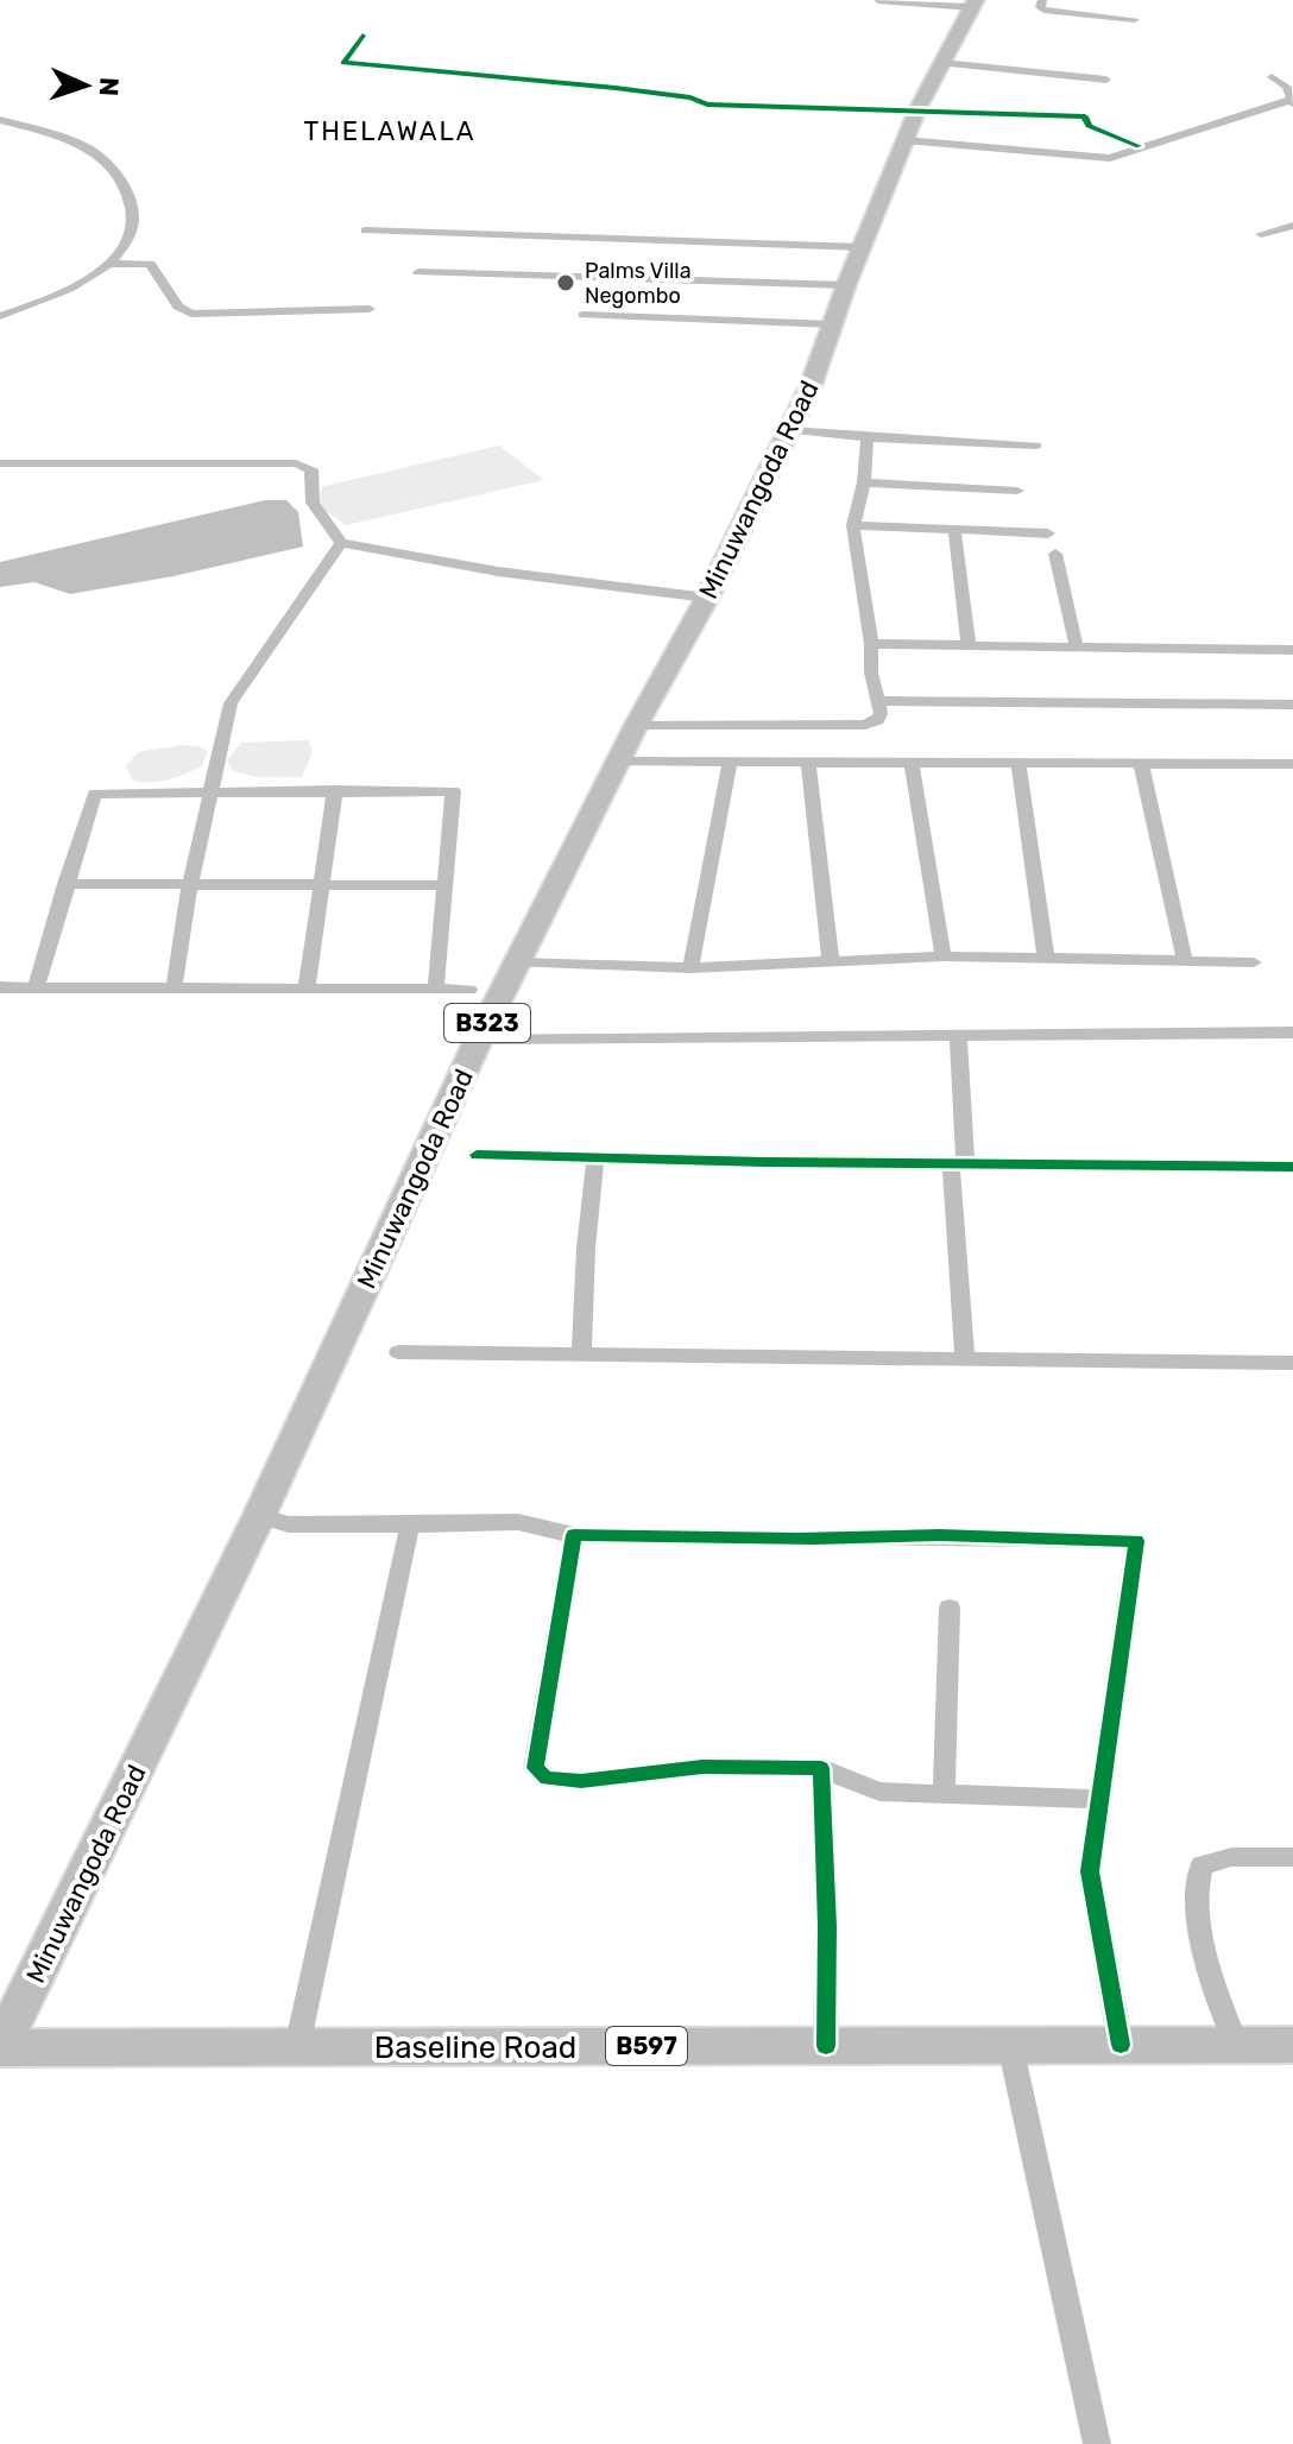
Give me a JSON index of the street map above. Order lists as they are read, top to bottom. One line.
{"streets":{"main road":["Minuwangoda Road","B323","B597","Baseline Road"]},"crossings":[["Minuwangoda Road","Baseline Road"]],"districts":["THELAWALA"],"places":["Palms Villa Negombo"],"north":"right"}
